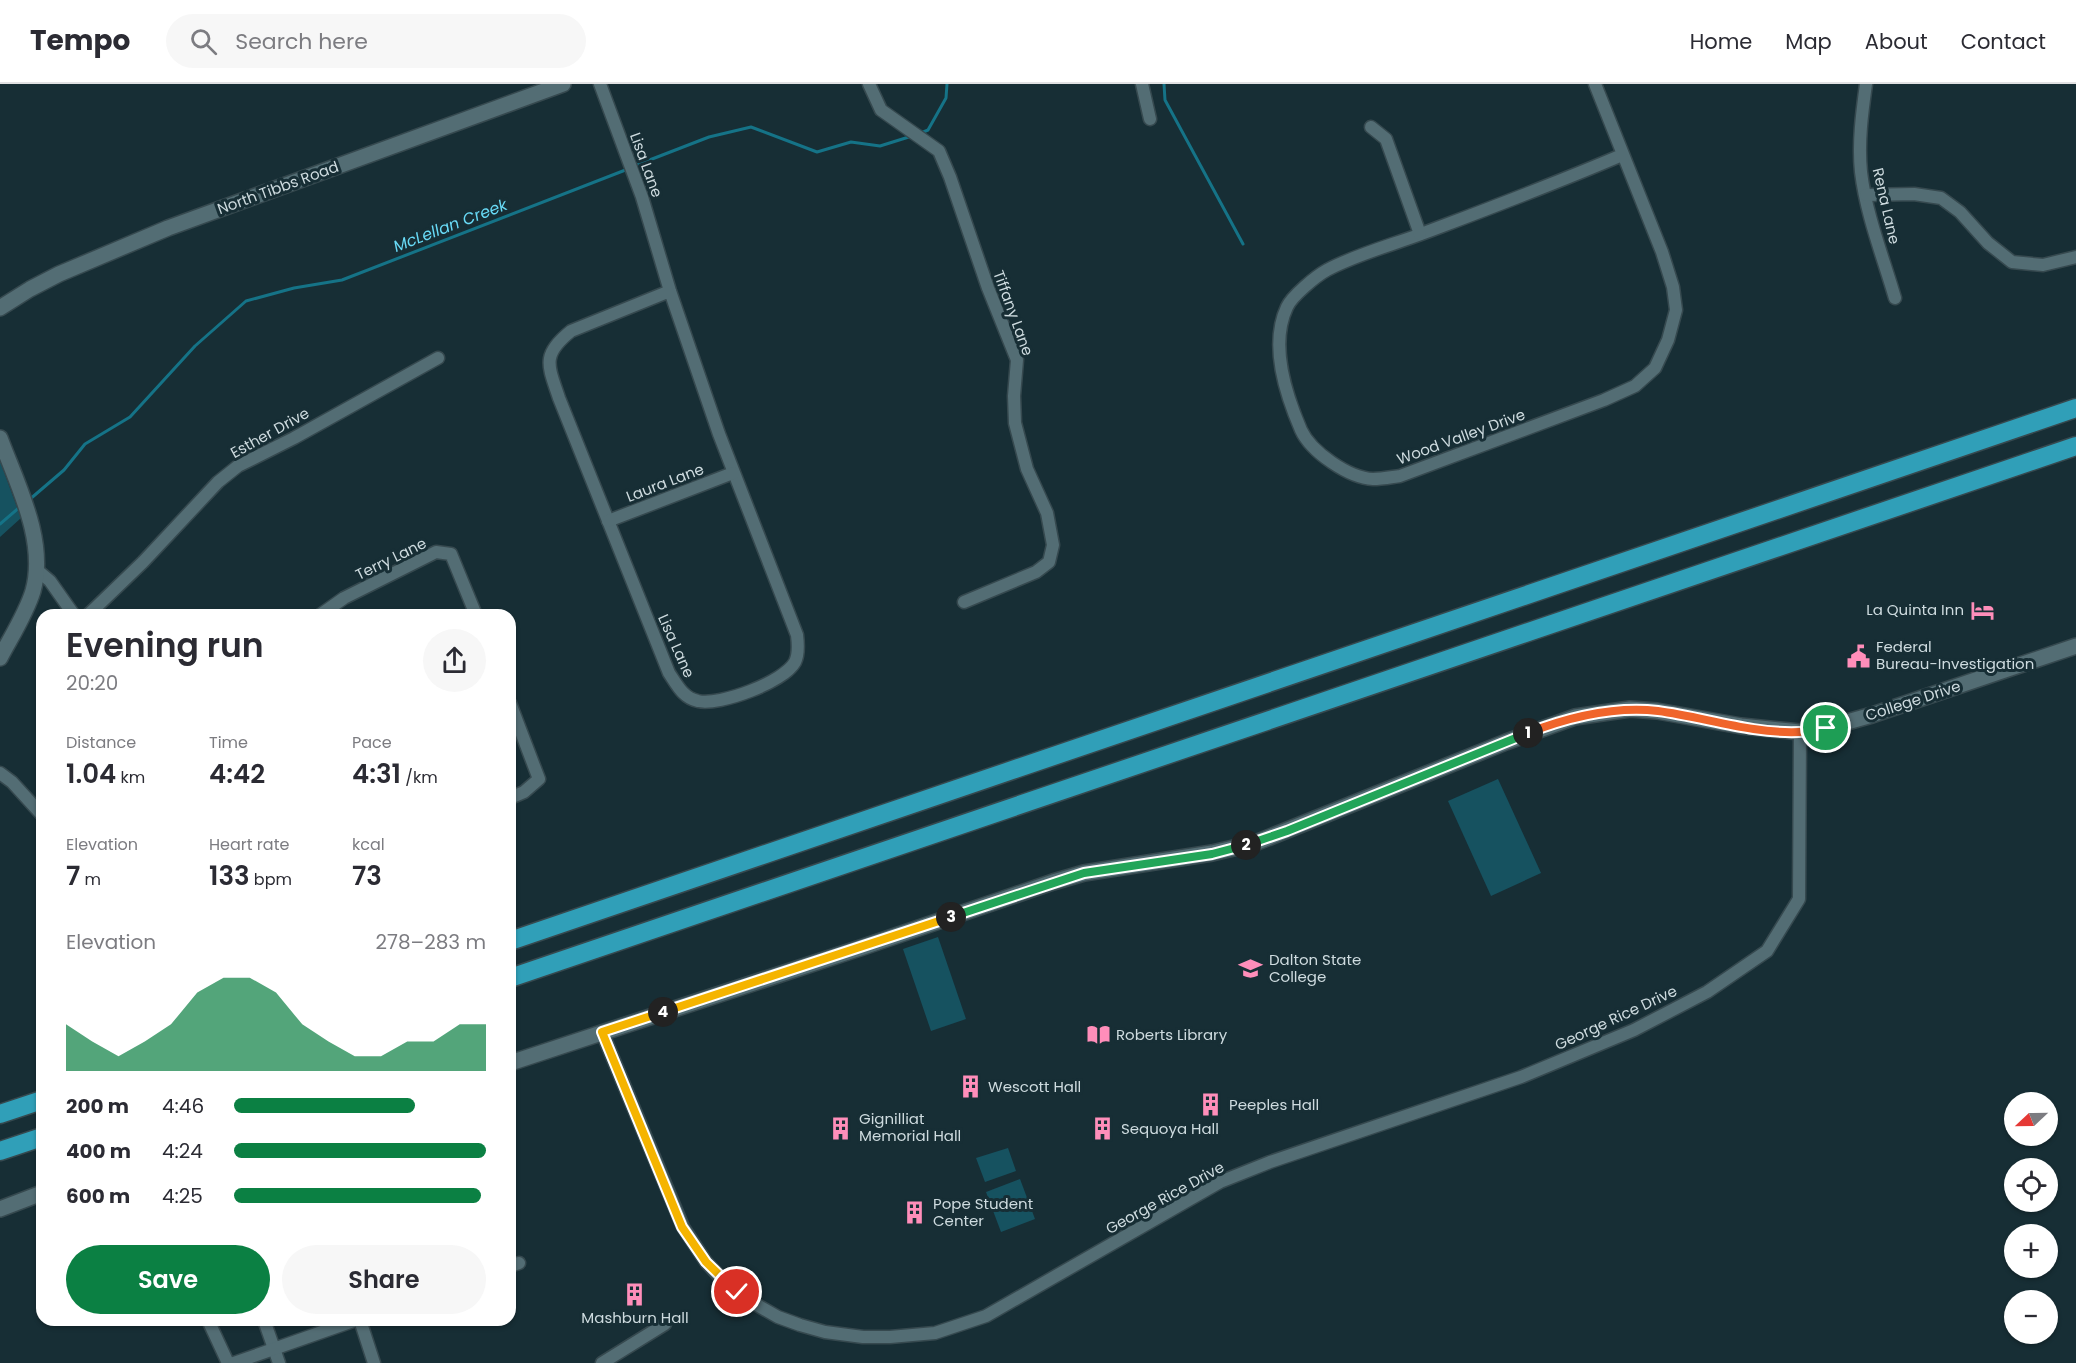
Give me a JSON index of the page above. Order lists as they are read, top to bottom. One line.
{"streets":{"street":["Lisa Lane","North Tibbs Road","Rena Lane","Tiffany Lane","Esther Drive","Wood Valley Drive","Laura Lane","Terry Lane","College Drive","George Rice Drive"]},"crossings":[["Lisa Lane","Laura Lane"],["College Drive","George Rice Drive"]],"water":["McLellan Creek"],"places":{"hotel":["La Quinta Inn"],"public building":["Federal Bureau-Investigation"],"school or university":["Dalton State College"],"library":["Roberts Library"],"building":["Wescott Hall","Peeples Hall","Gignilliat Memorial Hall","Sequoya Hall","Pope Student Center","Mashburn Hall"]},"north":"left","page":{"header":"Tempo","search":"Search here","nav":["Home","Map","About","Contact"],"heading":["Evening run","20:20"],"stats":[["Distance","1.04 km"],["Time","4:42"],["Pace","4:31 /km"],["Elevation","7 m"],["Heart rate","133 bpm"],["kcal","73"]],"pins":["1","2","3","4"],"chart":["Elevation","278–283 m"],"list":[{"name":"200 m","note":"4:46"},{"name":"400 m","note":"4:24"},{"name":"600 m","note":"4:25"}],"map_buttons":["+","−"],"buttons":["Save","Share"]}}
